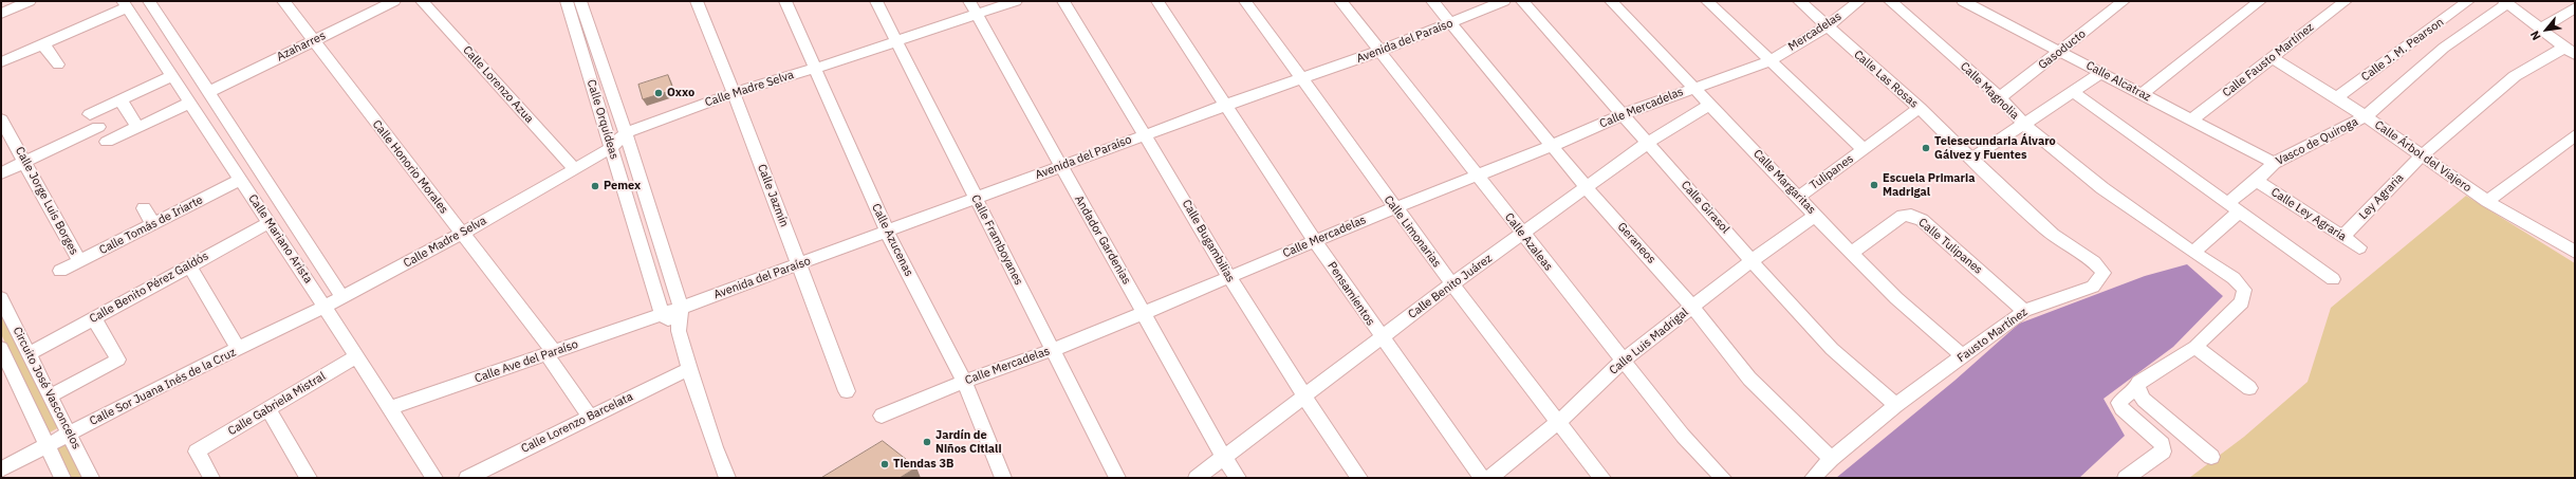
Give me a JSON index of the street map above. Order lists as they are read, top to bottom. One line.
{"streets":{"street":["Mercadelas","Avenida del Paraíso","Azaharres","Gasoducto","Calle J. M. Pearson","Calle Fausto Martínez","Calle Las Rosas","Calle Alcatraz","Calle Lorenzo Azua","Calle Madre Selva","Calle Magnolia","Calle Mercadelas","Calle Orquídeas","Vasco de Quiroga","Calle Árbol del Viajero","Calle Honorio Morales","Tulipanes","Calle Margaritas","Calle Jazmín","Ley Agraria","Calle Jorge Luis Borges","Calle Girasol","Calle Ley Agraria","Calle Tomás de Iriarte","Calle Limonarias","Calle Mariano Arista","Calle Azucenas","Calle Framboyanes","Andador Gardenias","Calle Bugambilias","Calle Azaleas","Geraneos","Calle Tulipanes","Calle Benito Juárez","Calle Benito Pérez Galdós","Pensamientos","Fausto Martínez","Calle Luis Madrigal","Calle Ave del Paraíso","Calle Sor Juana Inés de la Cruz","Circuito José Vasconcelos","Calle Gabriela Mistral","Calle Lorenzo Barcelata"]},"crossings":[["Mercadelas","Calle Las Rosas"],["Mercadelas","Calle Mercadelas"],["Avenida del Paraíso","Calle Orquídeas"],["Avenida del Paraíso","Calle Jazmín"],["Avenida del Paraíso","Calle Limonarias"],["Avenida del Paraíso","Calle Azucenas"],["Avenida del Paraíso","Calle Framboyanes"],["Avenida del Paraíso","Andador Gardenias"],["Avenida del Paraíso","Calle Bugambilias"],["Avenida del Paraíso","Calle Azaleas"],["Avenida del Paraíso","Geraneos"],["Avenida del Paraíso","Pensamientos"],["Avenida del Paraíso","Calle Ave del Paraíso"],["Azaharres","Calle Honorio Morales"],["Azaharres","Calle Mariano Arista"],["Gasoducto","Calle Alcatraz"],["Gasoducto","Calle Magnolia"],["Calle J. M. Pearson","Calle Árbol del Viajero"],["Calle Fausto Martínez","Calle Alcatraz"],["Calle Fausto Martínez","Calle Árbol del Viajero"],["Calle Las Rosas","Fausto Martínez"],["Calle Alcatraz","Vasco de Quiroga"],["Calle Lorenzo Azua","Calle Madre Selva"],["Calle Madre Selva","Calle Orquídeas"],["Calle Madre Selva","Calle Honorio Morales"],["Calle Madre Selva","Calle Jazmín"],["Calle Madre Selva","Calle Mariano Arista"],["Calle Madre Selva","Calle Azucenas"],["Calle Madre Selva","Calle Framboyanes"],["Calle Madre Selva","Andador Gardenias"],["Calle Madre Selva","Calle Sor Juana Inés de la Cruz"],["Calle Magnolia","Vasco de Quiroga"],["Calle Mercadelas","Calle Margaritas"],["Calle Mercadelas","Calle Girasol"],["Calle Mercadelas","Calle Limonarias"],["Calle Mercadelas","Calle Azucenas"],["Calle Mercadelas","Calle Framboyanes"],["Calle Mercadelas","Andador Gardenias"],["Calle Mercadelas","Calle Bugambilias"],["Calle Mercadelas","Calle Azaleas"],["Calle Mercadelas","Geraneos"],["Calle Mercadelas","Pensamientos"],["Calle Orquídeas","Calle Ave del Paraíso"],["Calle Orquídeas","Calle Lorenzo Barcelata"],["Vasco de Quiroga","Calle Árbol del Viajero"],["Vasco de Quiroga","Calle Ley Agraria"],["Calle Árbol del Viajero","Ley Agraria"],["Calle Honorio Morales","Calle Ave del Paraíso"],["Calle Honorio Morales","Calle Lorenzo Barcelata"],["Tulipanes","Calle Margaritas"],["Calle Margaritas","Calle Tulipanes"],["Calle Margaritas","Calle Benito Juárez"],["Calle Margaritas","Fausto Martínez"],["Calle Margaritas","Calle Luis Madrigal"],["Ley Agraria","Calle Ley Agraria"],["Calle Jorge Luis Borges","Calle Tomás de Iriarte"],["Calle Girasol","Calle Benito Juárez"],["Calle Girasol","Fausto Martínez"],["Calle Girasol","Calle Luis Madrigal"],["Calle Tomás de Iriarte","Calle Mariano Arista"],["Calle Limonarias","Calle Benito Juárez"],["Calle Limonarias","Calle Luis Madrigal"],["Calle Mariano Arista","Calle Benito Pérez Galdós"],["Calle Mariano Arista","Calle Ave del Paraíso"],["Calle Mariano Arista","Calle Sor Juana Inés de la Cruz"],["Calle Mariano Arista","Calle Gabriela Mistral"],["Andador Gardenias","Calle Benito Juárez"],["Calle Bugambilias","Calle Benito Juárez"],["Calle Azaleas","Calle Benito Juárez"],["Calle Azaleas","Calle Luis Madrigal"],["Geraneos","Calle Benito Juárez"],["Geraneos","Fausto Martínez"],["Geraneos","Calle Luis Madrigal"],["Calle Tulipanes","Fausto Martínez"],["Calle Benito Juárez","Pensamientos"],["Calle Benito Pérez Galdós","Circuito José Vasconcelos"],["Calle Sor Juana Inés de la Cruz","Circuito José Vasconcelos"]],"places":["Oxxo","Telesecundaria Álvaro Gálvez y Fuentes","Escuela Primaria Madrigal","Pemex","Jardín de Niños Citlali","Tiendas 3B"],"north":"bottom left"}
